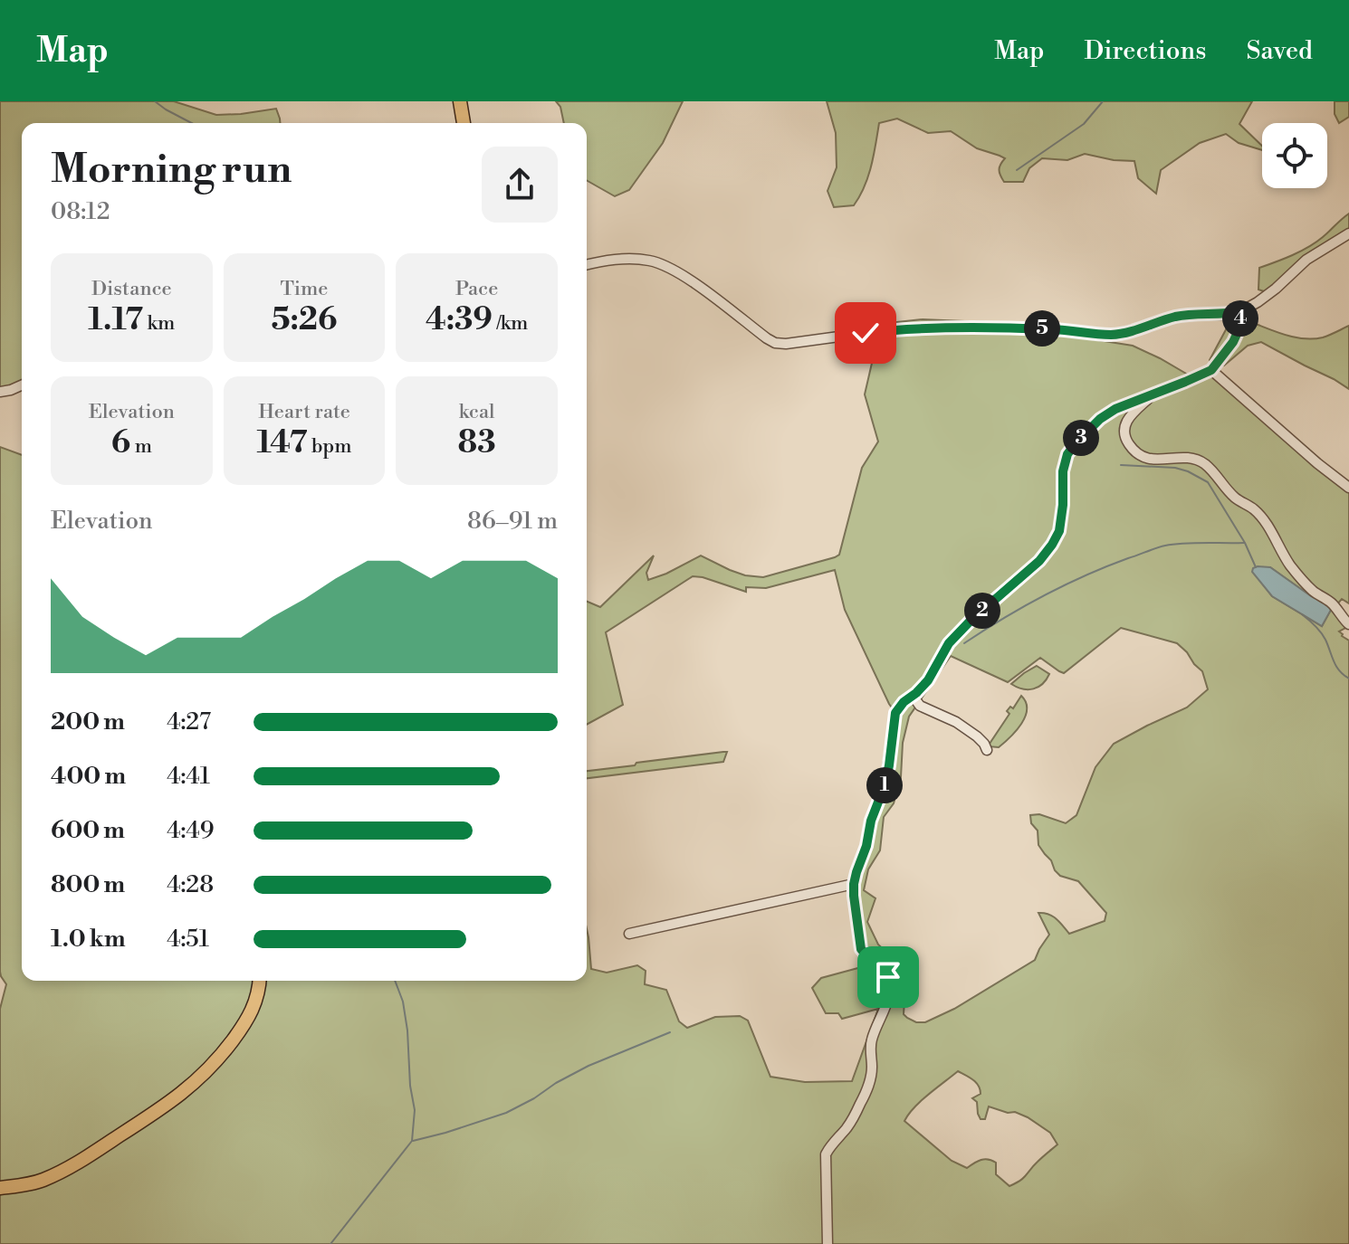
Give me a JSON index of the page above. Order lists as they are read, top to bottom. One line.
{"page":{"header":"Map","nav":["Map","Directions","Saved"],"heading":["Morning run","08:12"],"stats":[["Distance","1.17 km"],["Time","5:26"],["Pace","4:39 /km"],["Elevation","6 m"],["Heart rate","147 bpm"],["kcal","83"]],"pins":["4","5","3","2","1"],"chart":["Elevation","86–91 m"],"list":[{"name":"200 m","note":"4:27"},{"name":"400 m","note":"4:41"},{"name":"600 m","note":"4:49"},{"name":"800 m","note":"4:28"},{"name":"1.0 km","note":"4:51"}]}}
